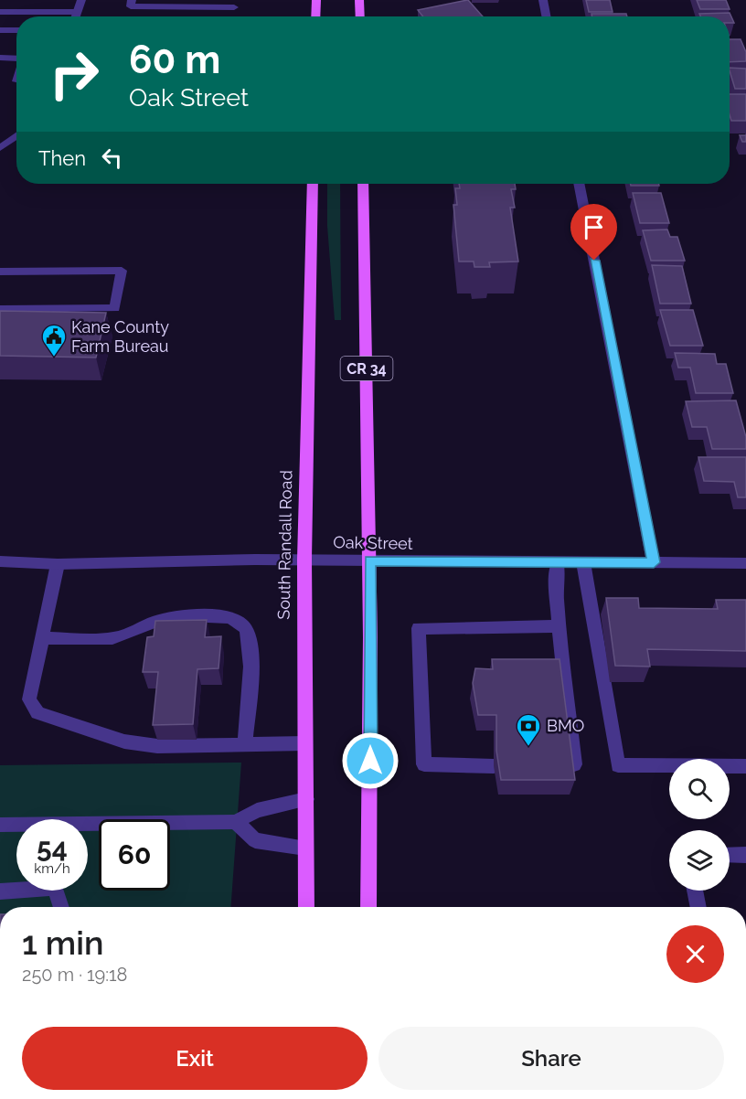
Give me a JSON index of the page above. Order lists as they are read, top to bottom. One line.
{"streets":{"main road":["CR 34","South Randall Road"],"street":["Oak Street"]},"crossings":[["CR 34","Oak Street"],["Oak Street","South Randall Road"]],"places":{"public building":["Kane County Farm Bureau"],"bank":["BMO"]},"page":{"turn":["60 m","Oak Street"],"then":"Then","speed":"54 km/h","limit":"60","heading":["1 min","250 m · 19:18"],"buttons":["Exit","Share"]}}
